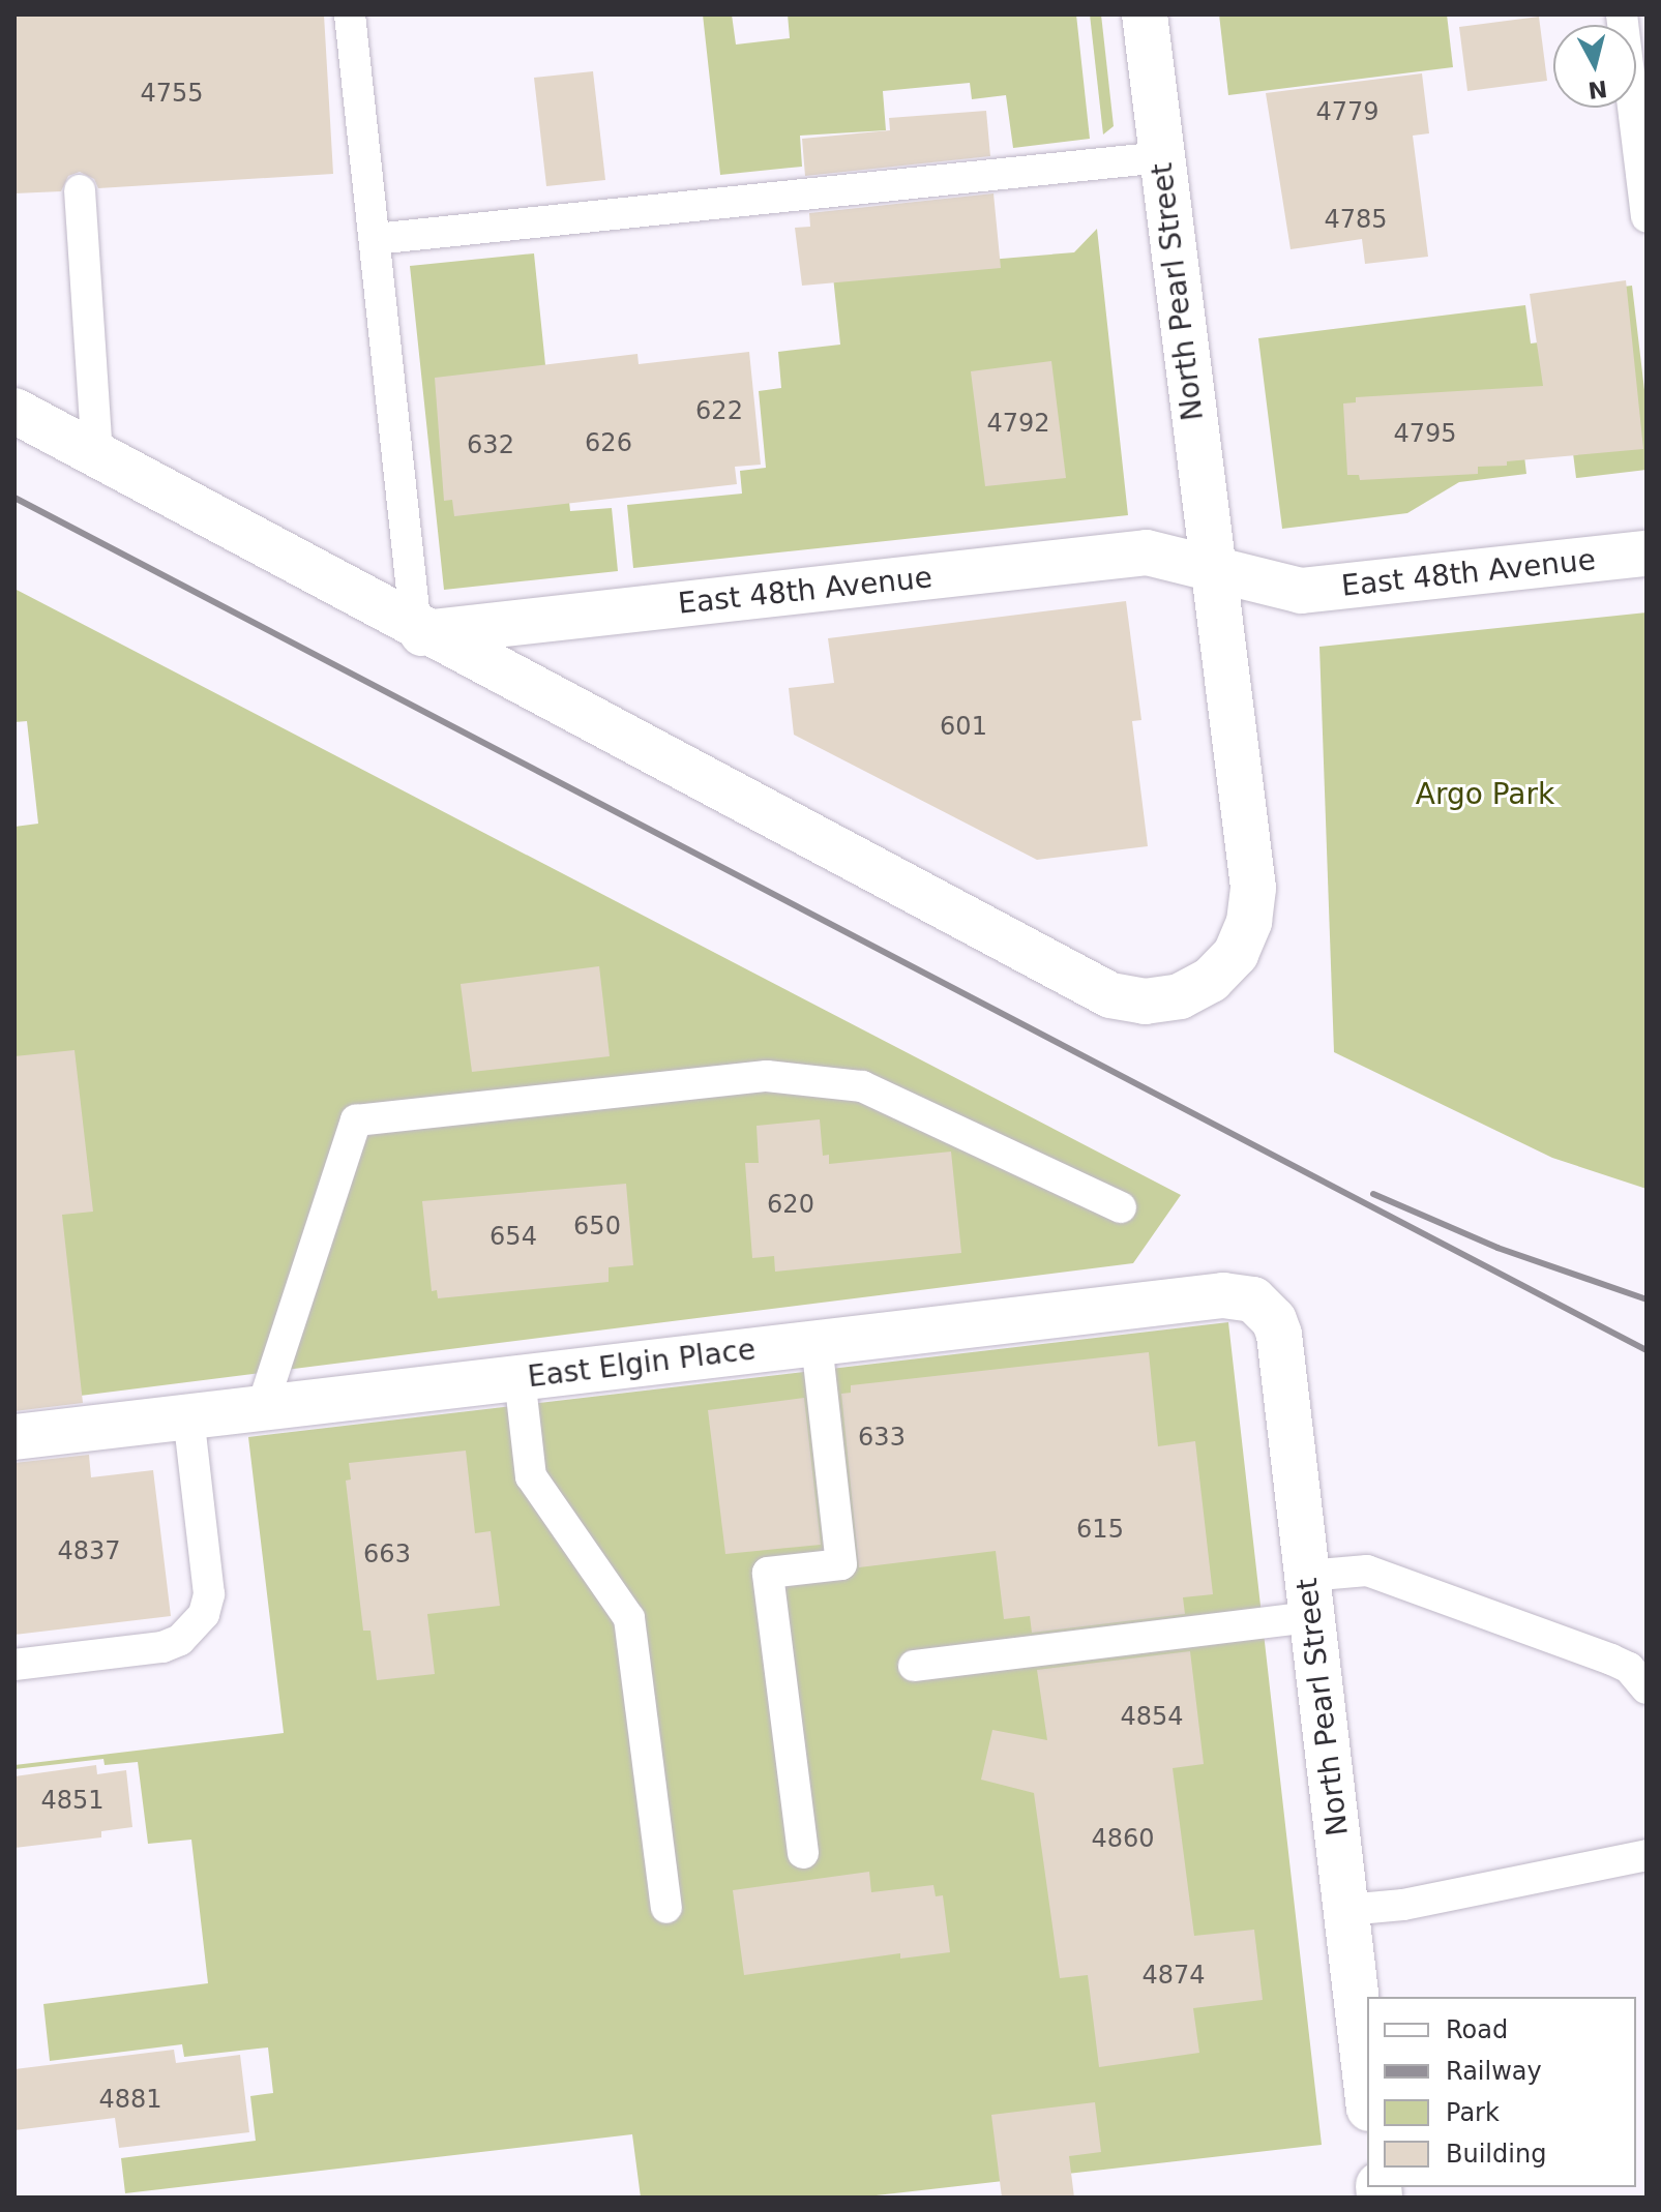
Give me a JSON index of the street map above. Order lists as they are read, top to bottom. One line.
{"streets":{"street":["North Pearl Street","East 48th Avenue","East Elgin Place"]},"crossings":[["North Pearl Street","East 48th Avenue"],["North Pearl Street","East Elgin Place"]],"parks":["Argo Park"],"house_numbers":["4755","4779","4785","622","4792","4795","626","632","601","620","650","654","633","615","4837","663","4854","4851","4860","4874","4881"],"legend":["Road","Railway","Park","Building"],"north":"bottom"}
